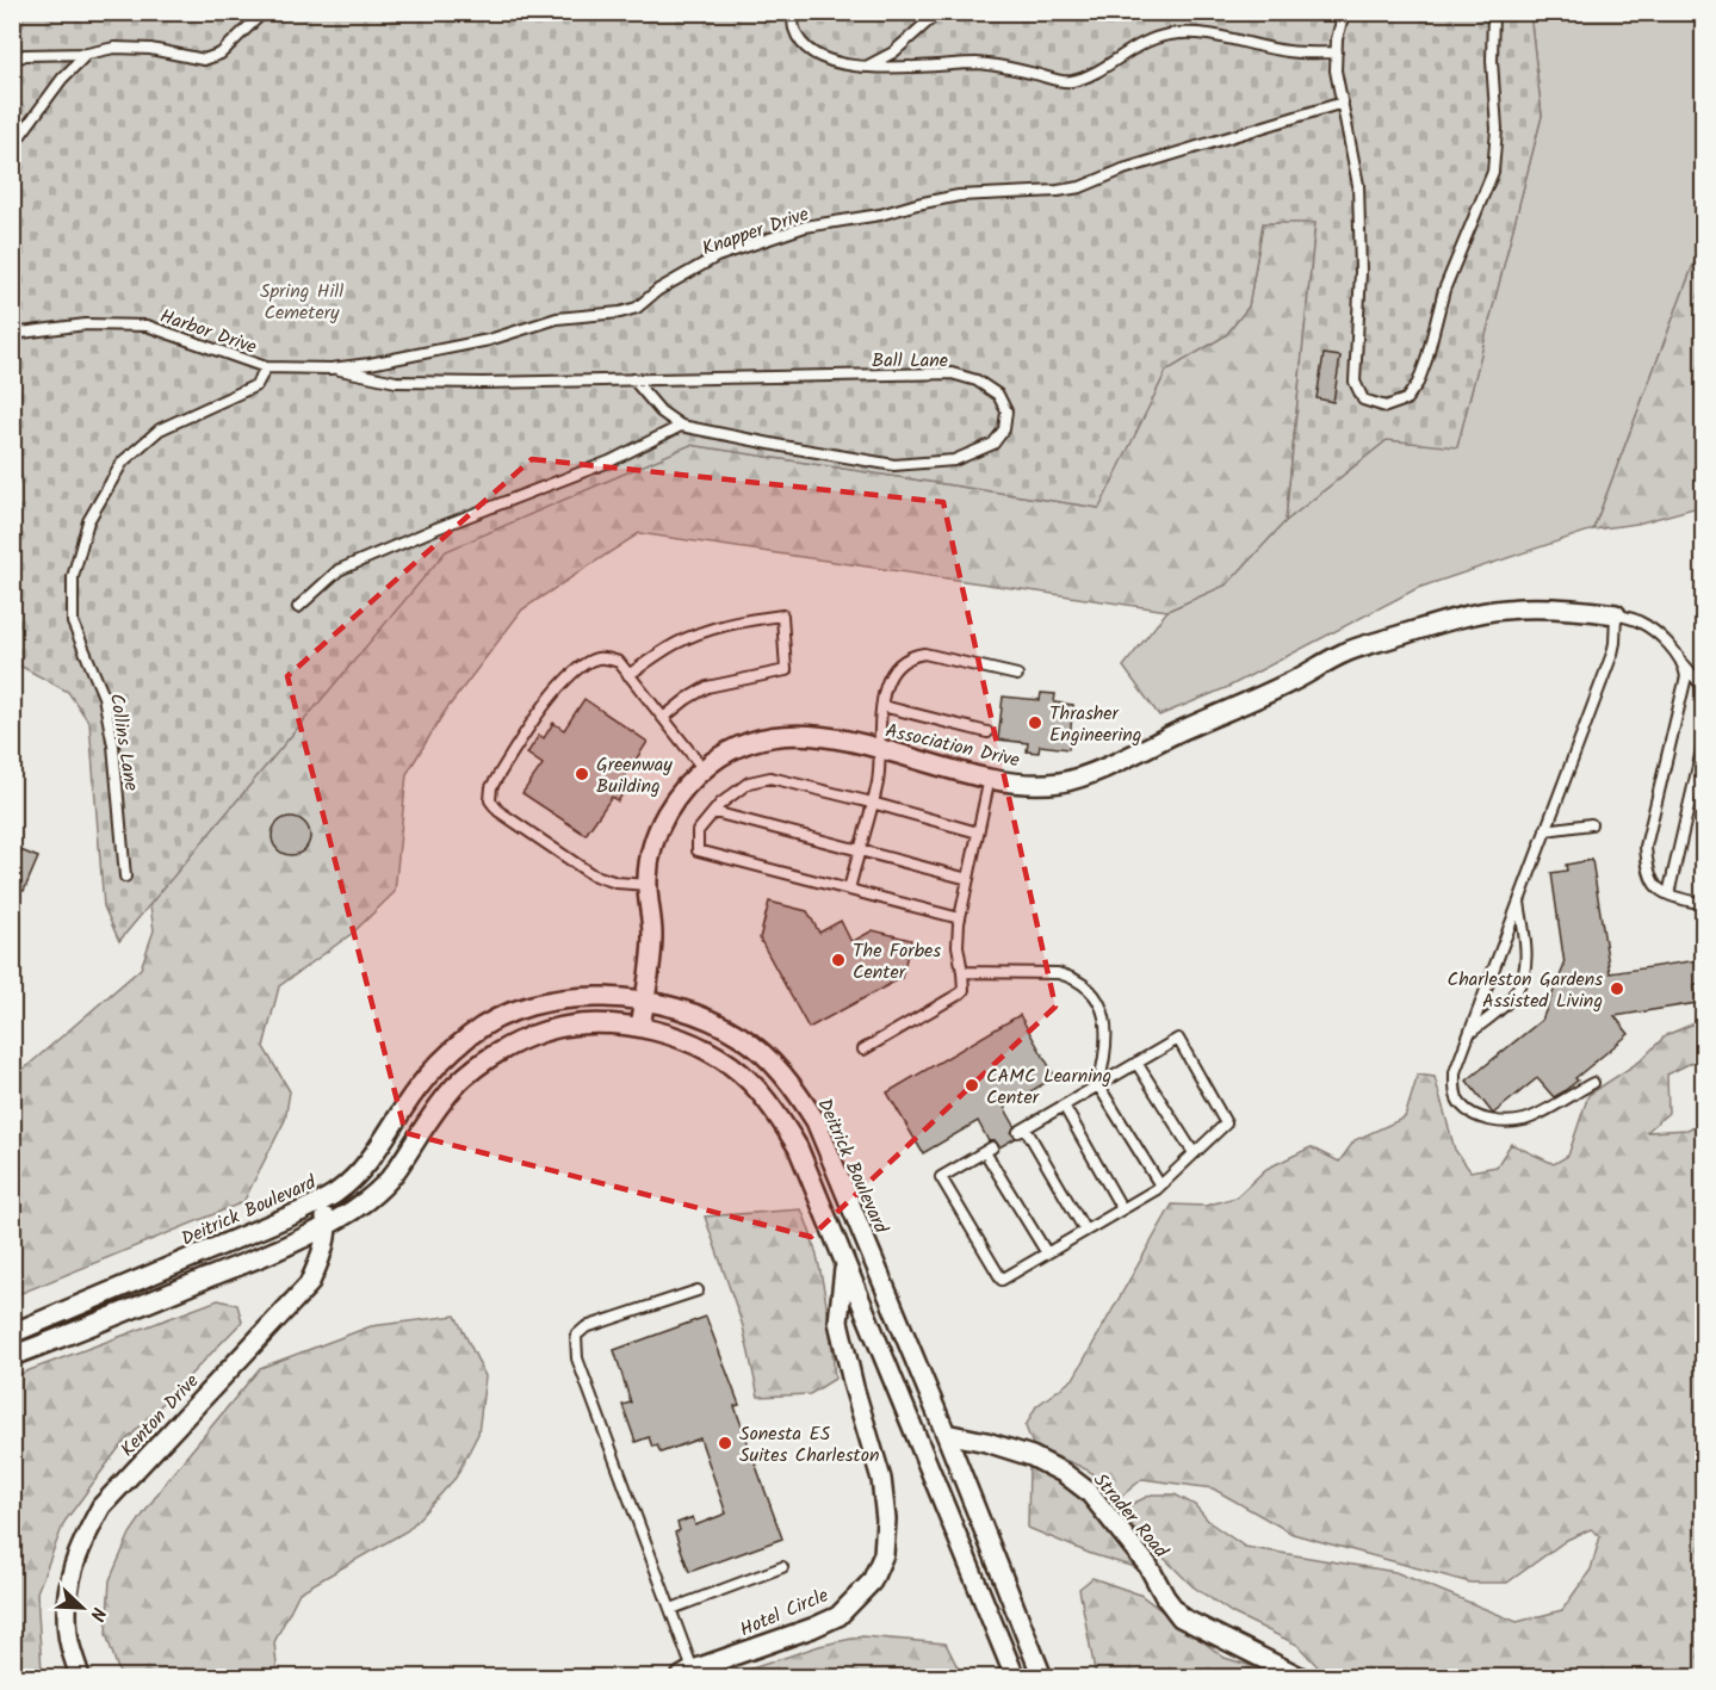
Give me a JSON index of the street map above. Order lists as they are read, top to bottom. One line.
{"streets":{"street":["Association Drive","Deitrick Boulevard","Kenton Drive","Strader Road","Hotel Circle"],"lane":["Knapper Drive","Harbor Drive","Ball Lane","Collins Lane"]},"crossings":[["Knapper Drive","Harbor Drive"],["Knapper Drive","Ball Lane"],["Knapper Drive","Collins Lane"],["Harbor Drive","Collins Lane"],["Association Drive","Deitrick Boulevard"],["Deitrick Boulevard","Kenton Drive"],["Deitrick Boulevard","Strader Road"]],"parks":["Spring Hill Cemetery"],"places":["Thrasher Engineering","Greenway Building","The Forbes Center","Charleston Gardens Assisted Living","CAMC Learning Center","Sonesta ES Suites Charleston"],"north":"bottom right"}
